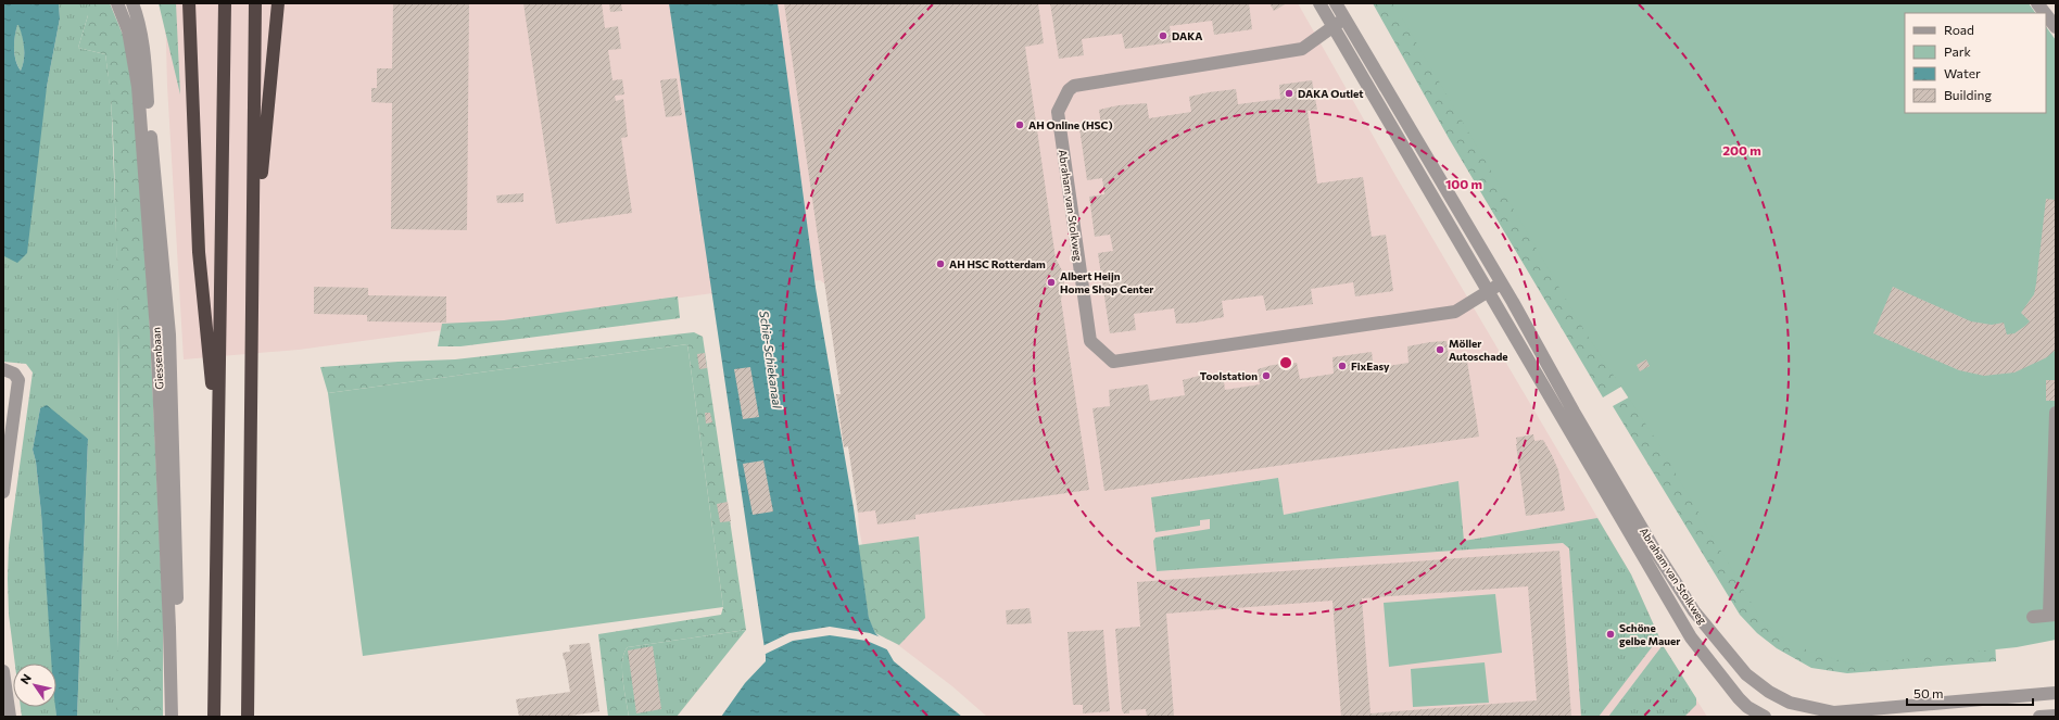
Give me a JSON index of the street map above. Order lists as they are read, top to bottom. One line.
{"streets":{"street":["Abraham van Stolkweg","Giessenbaan"]},"water":["Schie-Schiekanaal"],"places":["DAKA","DAKA Outlet","AH Online (HSC)","AH HSC Rotterdam","Albert Heijn Home Shop Center","Möller Autoschade","FixEasy","Toolstation","Schöne gelbe Mauer"],"legend":["Road","Park","Water","Building"],"scale_bar":"50 m","north":"top left","rings":["200 m","100 m"]}
